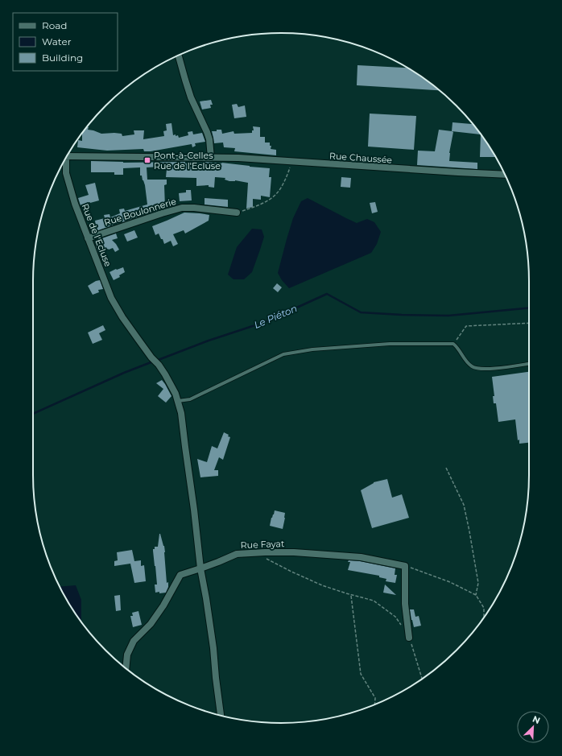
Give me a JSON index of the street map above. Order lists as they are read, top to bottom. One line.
{"streets":{"street":["Rue Chaussée","Rue Boulonnerie","Rue de l'Ecluse","Rue Fayat"]},"crossings":[["Rue Boulonnerie","Rue de l'Ecluse"]],"water":["Le Piéton"],"places":{"transit":["Pont-à-Celles Rue de l'Ecluse"]},"legend":["Road","Water","Building"],"north":"top right"}
